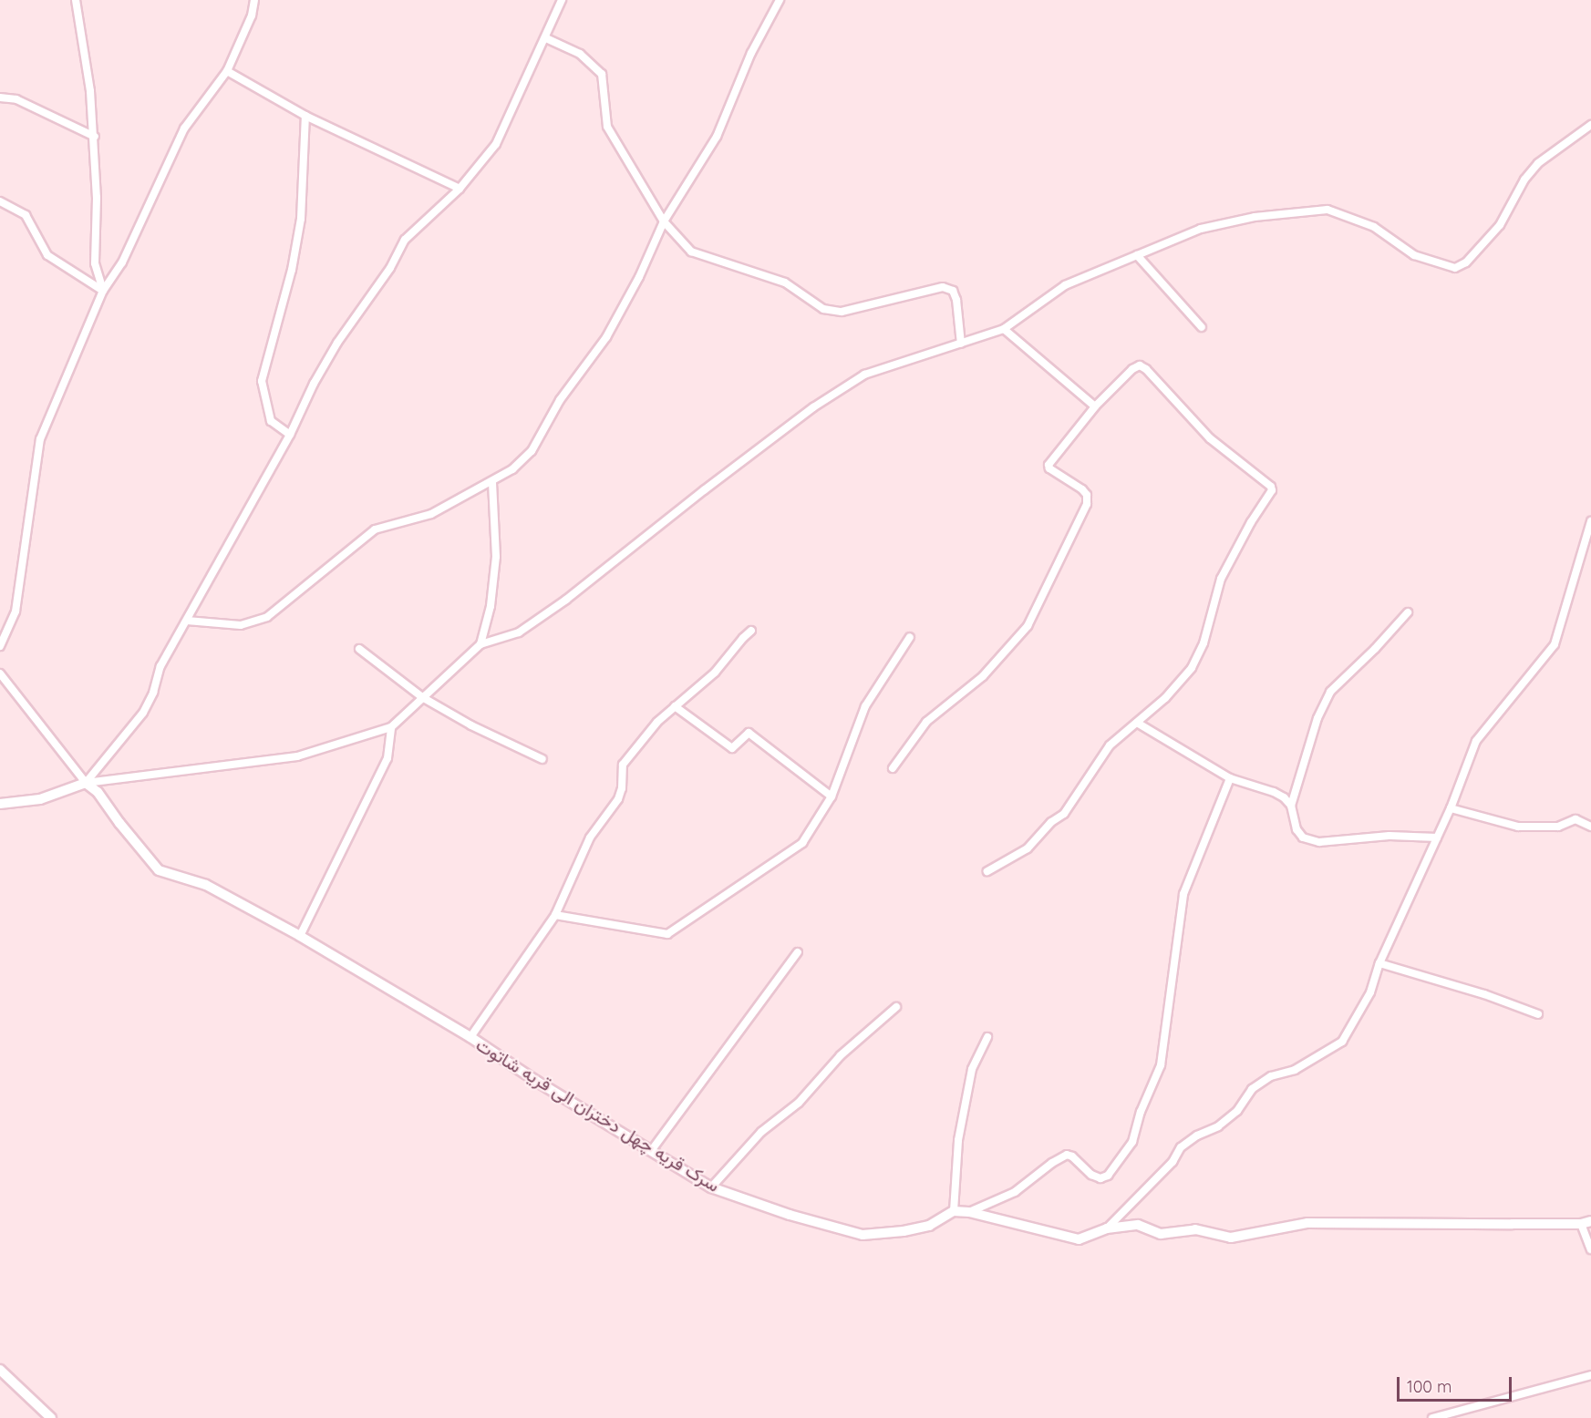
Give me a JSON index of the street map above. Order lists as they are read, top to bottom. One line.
{"streets":{"street":["سرک قریه چهل دختران الی قریه شاتوت"]},"scale_bar":"100 m"}
